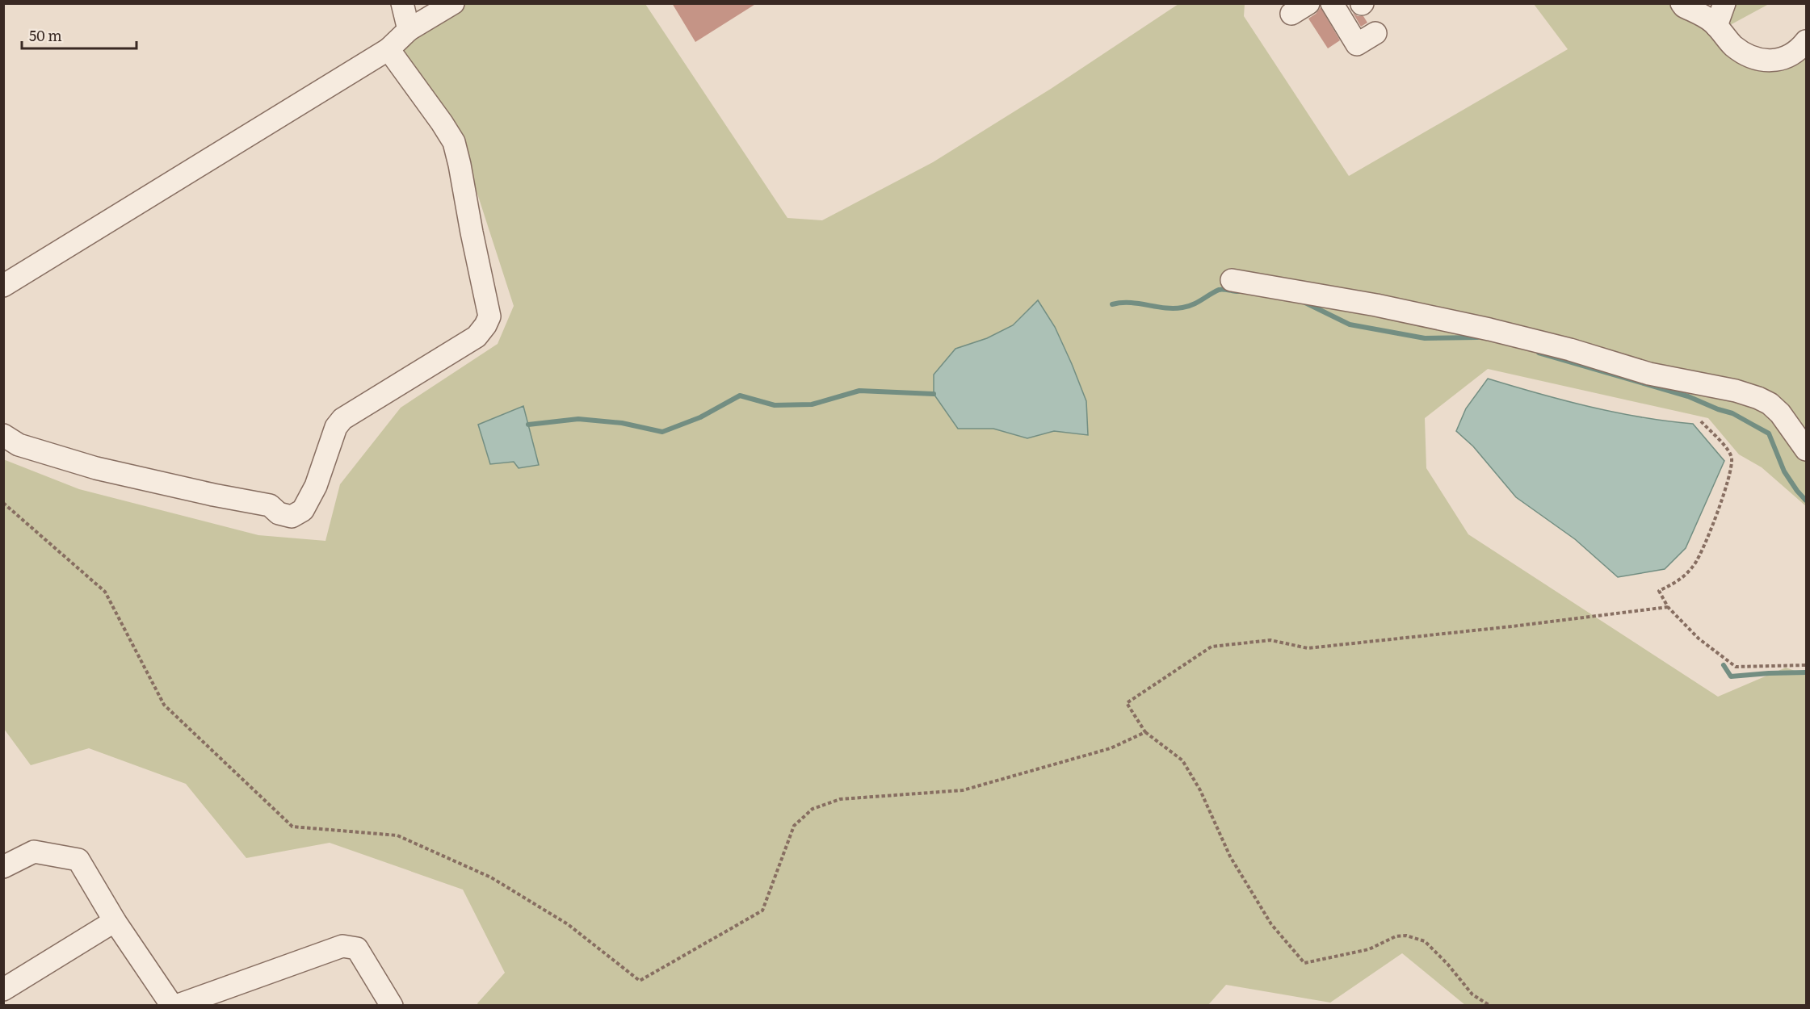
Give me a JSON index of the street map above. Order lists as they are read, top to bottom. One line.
{"scale_bar":"50 m"}
